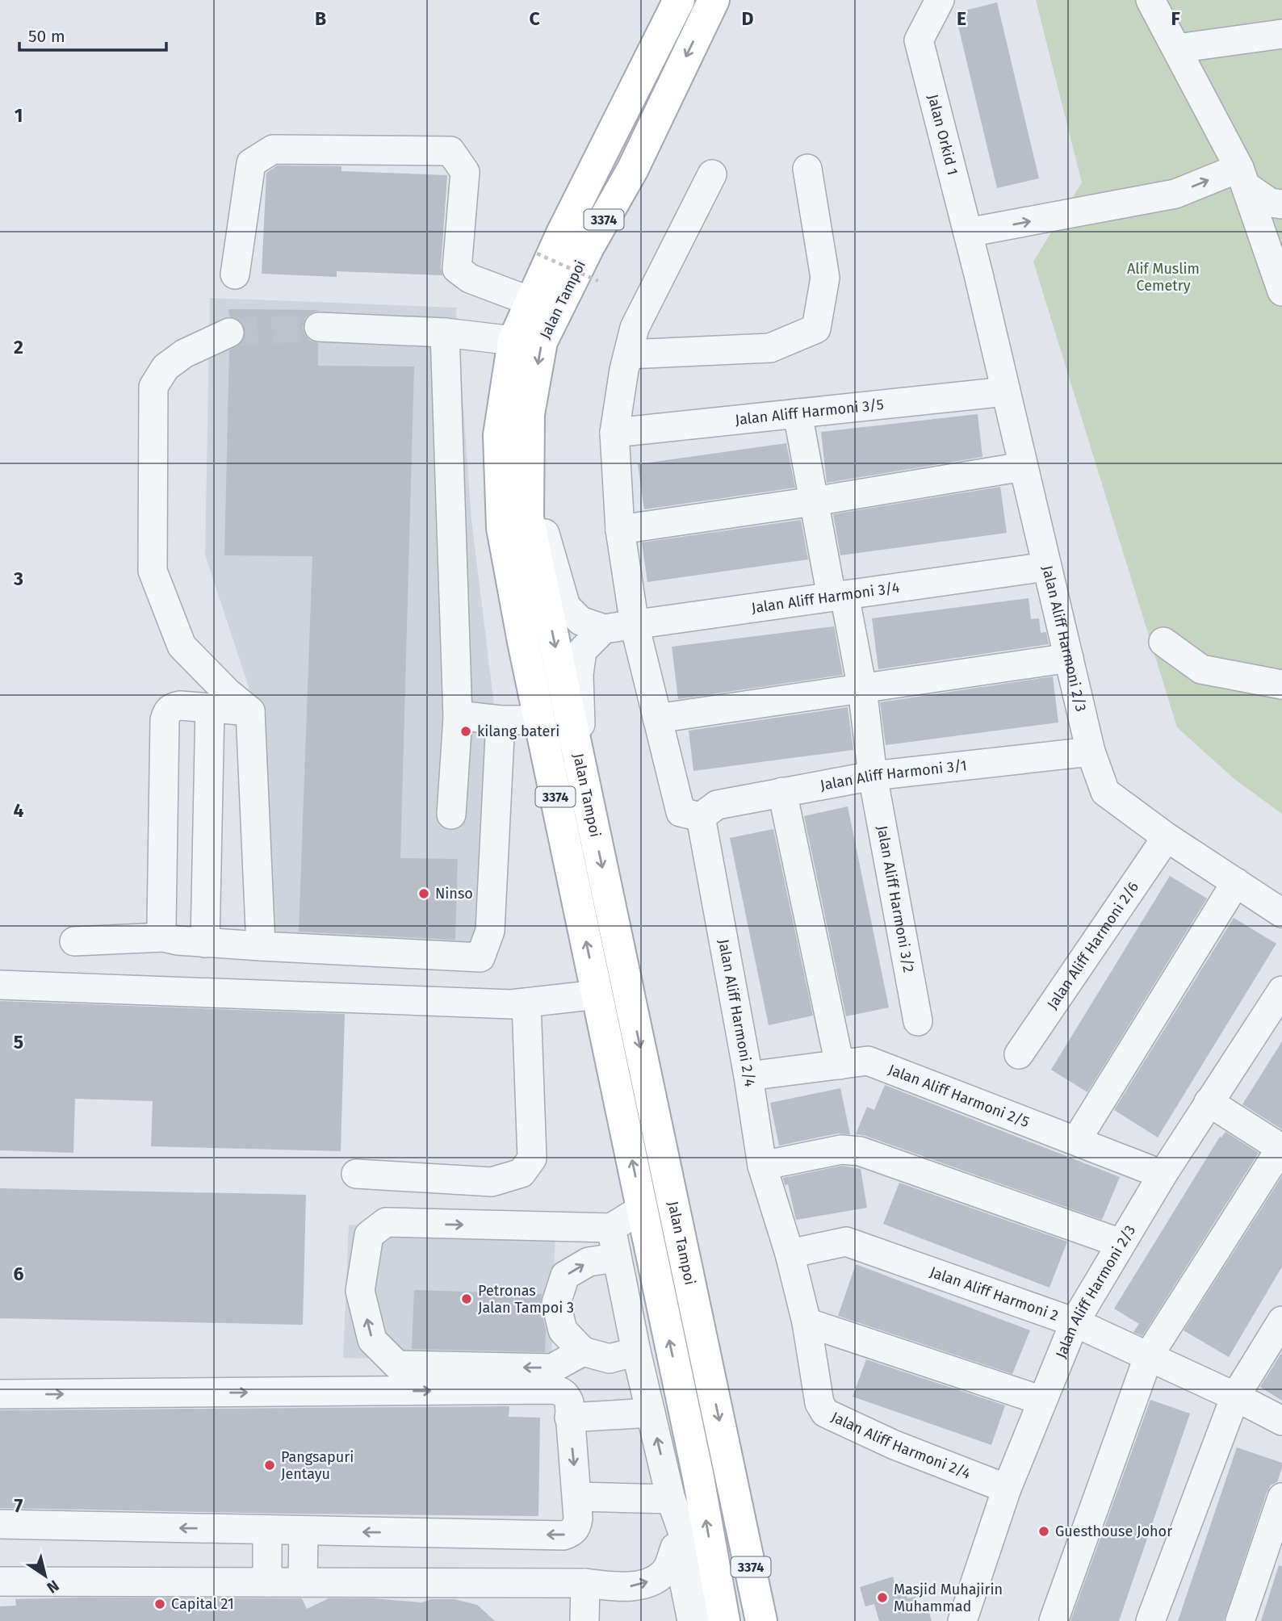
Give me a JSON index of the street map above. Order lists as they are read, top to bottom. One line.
{"streets":{"main road":["3374","Jalan Tampoi"],"street":["Jalan Orkid 1","Jalan Aliff Harmoni 3/5","Jalan Aliff Harmoni 3/4","Jalan Aliff Harmoni 2/3","Jalan Aliff Harmoni 3/1","Jalan Aliff Harmoni 3/2","Jalan Aliff Harmoni 2/6","Jalan Aliff Harmoni 2/4","Jalan Aliff Harmoni 2/5","Jalan Aliff Harmoni 2"]},"crossings":[["Jalan Orkid 1","Jalan Aliff Harmoni 2/3"],["Jalan Aliff Harmoni 3/5","Jalan Aliff Harmoni 2/3"],["Jalan Aliff Harmoni 3/5","Jalan Aliff Harmoni 3/2"],["Jalan Aliff Harmoni 3/4","Jalan Aliff Harmoni 2/3"],["Jalan Aliff Harmoni 3/4","Jalan Aliff Harmoni 3/2"],["Jalan Aliff Harmoni 2/3","Jalan Aliff Harmoni 3/1"],["Jalan Aliff Harmoni 2/3","Jalan Aliff Harmoni 2/6"],["Jalan Aliff Harmoni 2/3","Jalan Aliff Harmoni 2/4"],["Jalan Aliff Harmoni 2/3","Jalan Aliff Harmoni 2/5"],["Jalan Aliff Harmoni 2/3","Jalan Aliff Harmoni 2"],["Jalan Aliff Harmoni 3/1","Jalan Aliff Harmoni 3/2"],["Jalan Aliff Harmoni 3/1","Jalan Aliff Harmoni 2/4"],["Jalan Aliff Harmoni 2/4","Jalan Aliff Harmoni 2/5"],["Jalan Aliff Harmoni 2/4","Jalan Aliff Harmoni 2"]],"parks":["Alif Muslim Cemetry"],"places":["kilang bateri","Ninso","Petronas Jalan Tampoi 3","Pangsapuri Jentayu","Guesthouse Johor","Masjid Muhajirin Muhammad","Capital 21"],"scale_bar":"50 m","north":"bottom right","grid":{"columns":["B","C","D","E","F"],"rows":["1","2","3","4","5","6","7"]}}
